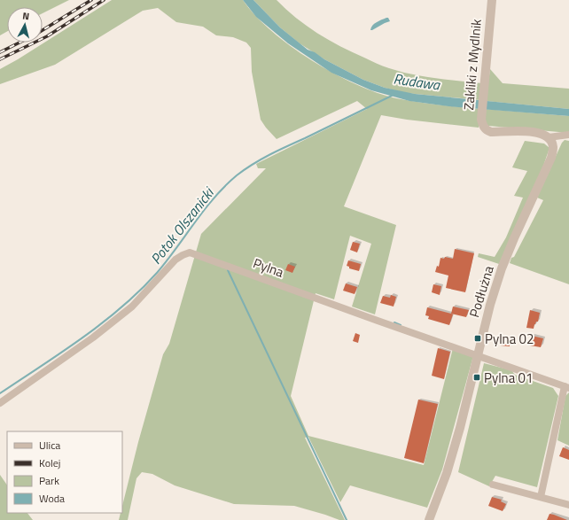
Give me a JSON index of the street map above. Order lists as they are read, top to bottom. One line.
{"streets":{"street":["Zakliki z Mydlnik","Pylna","Podłużna"]},"crossings":[["Zakliki z Mydlnik","Podłużna"],["Pylna","Podłużna"]],"water":["Rudawa","Potok Olszanicki"],"places":{"transit":["Pylna 02","Pylna 01"]},"legend":["Ulica","Kolej","Park","Woda"],"north":"top"}
